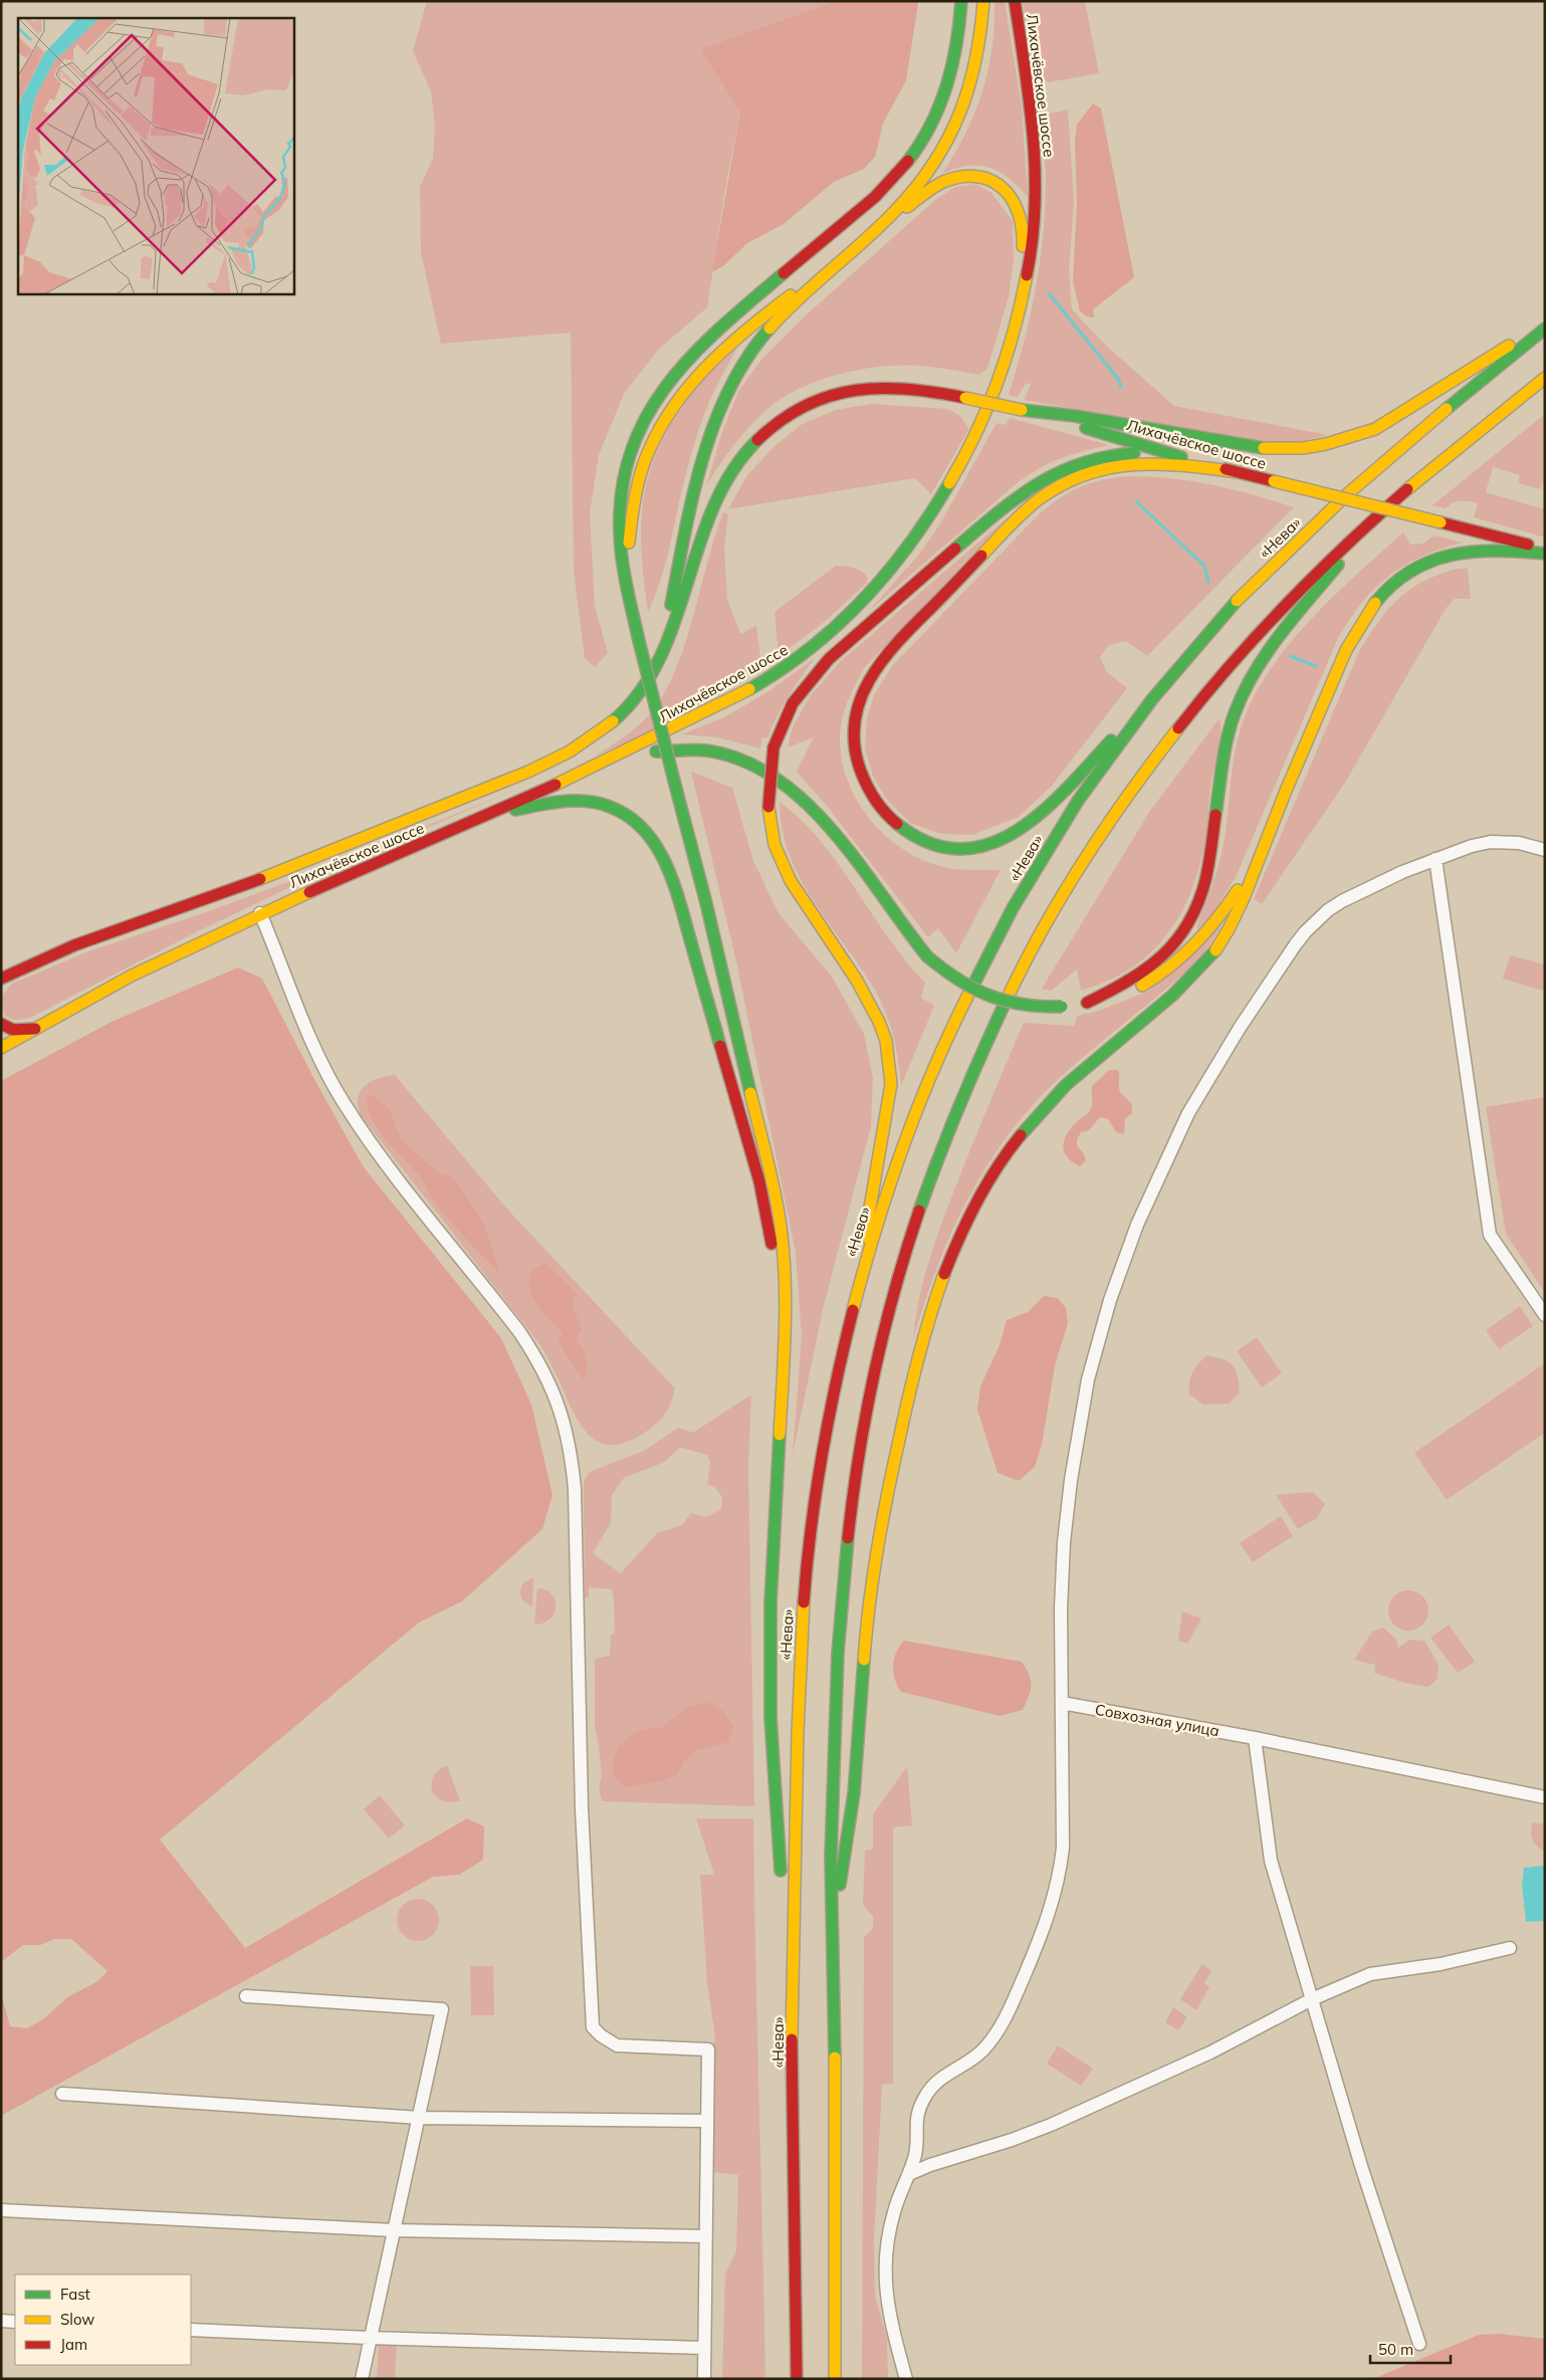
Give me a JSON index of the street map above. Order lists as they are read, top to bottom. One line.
{"streets":{"main road":["Лихачёвское шоссе","«Нева»"],"street":["Совхозная улица"]},"legend":["Fast","Slow","Jam"],"scale_bar":"50 m"}
